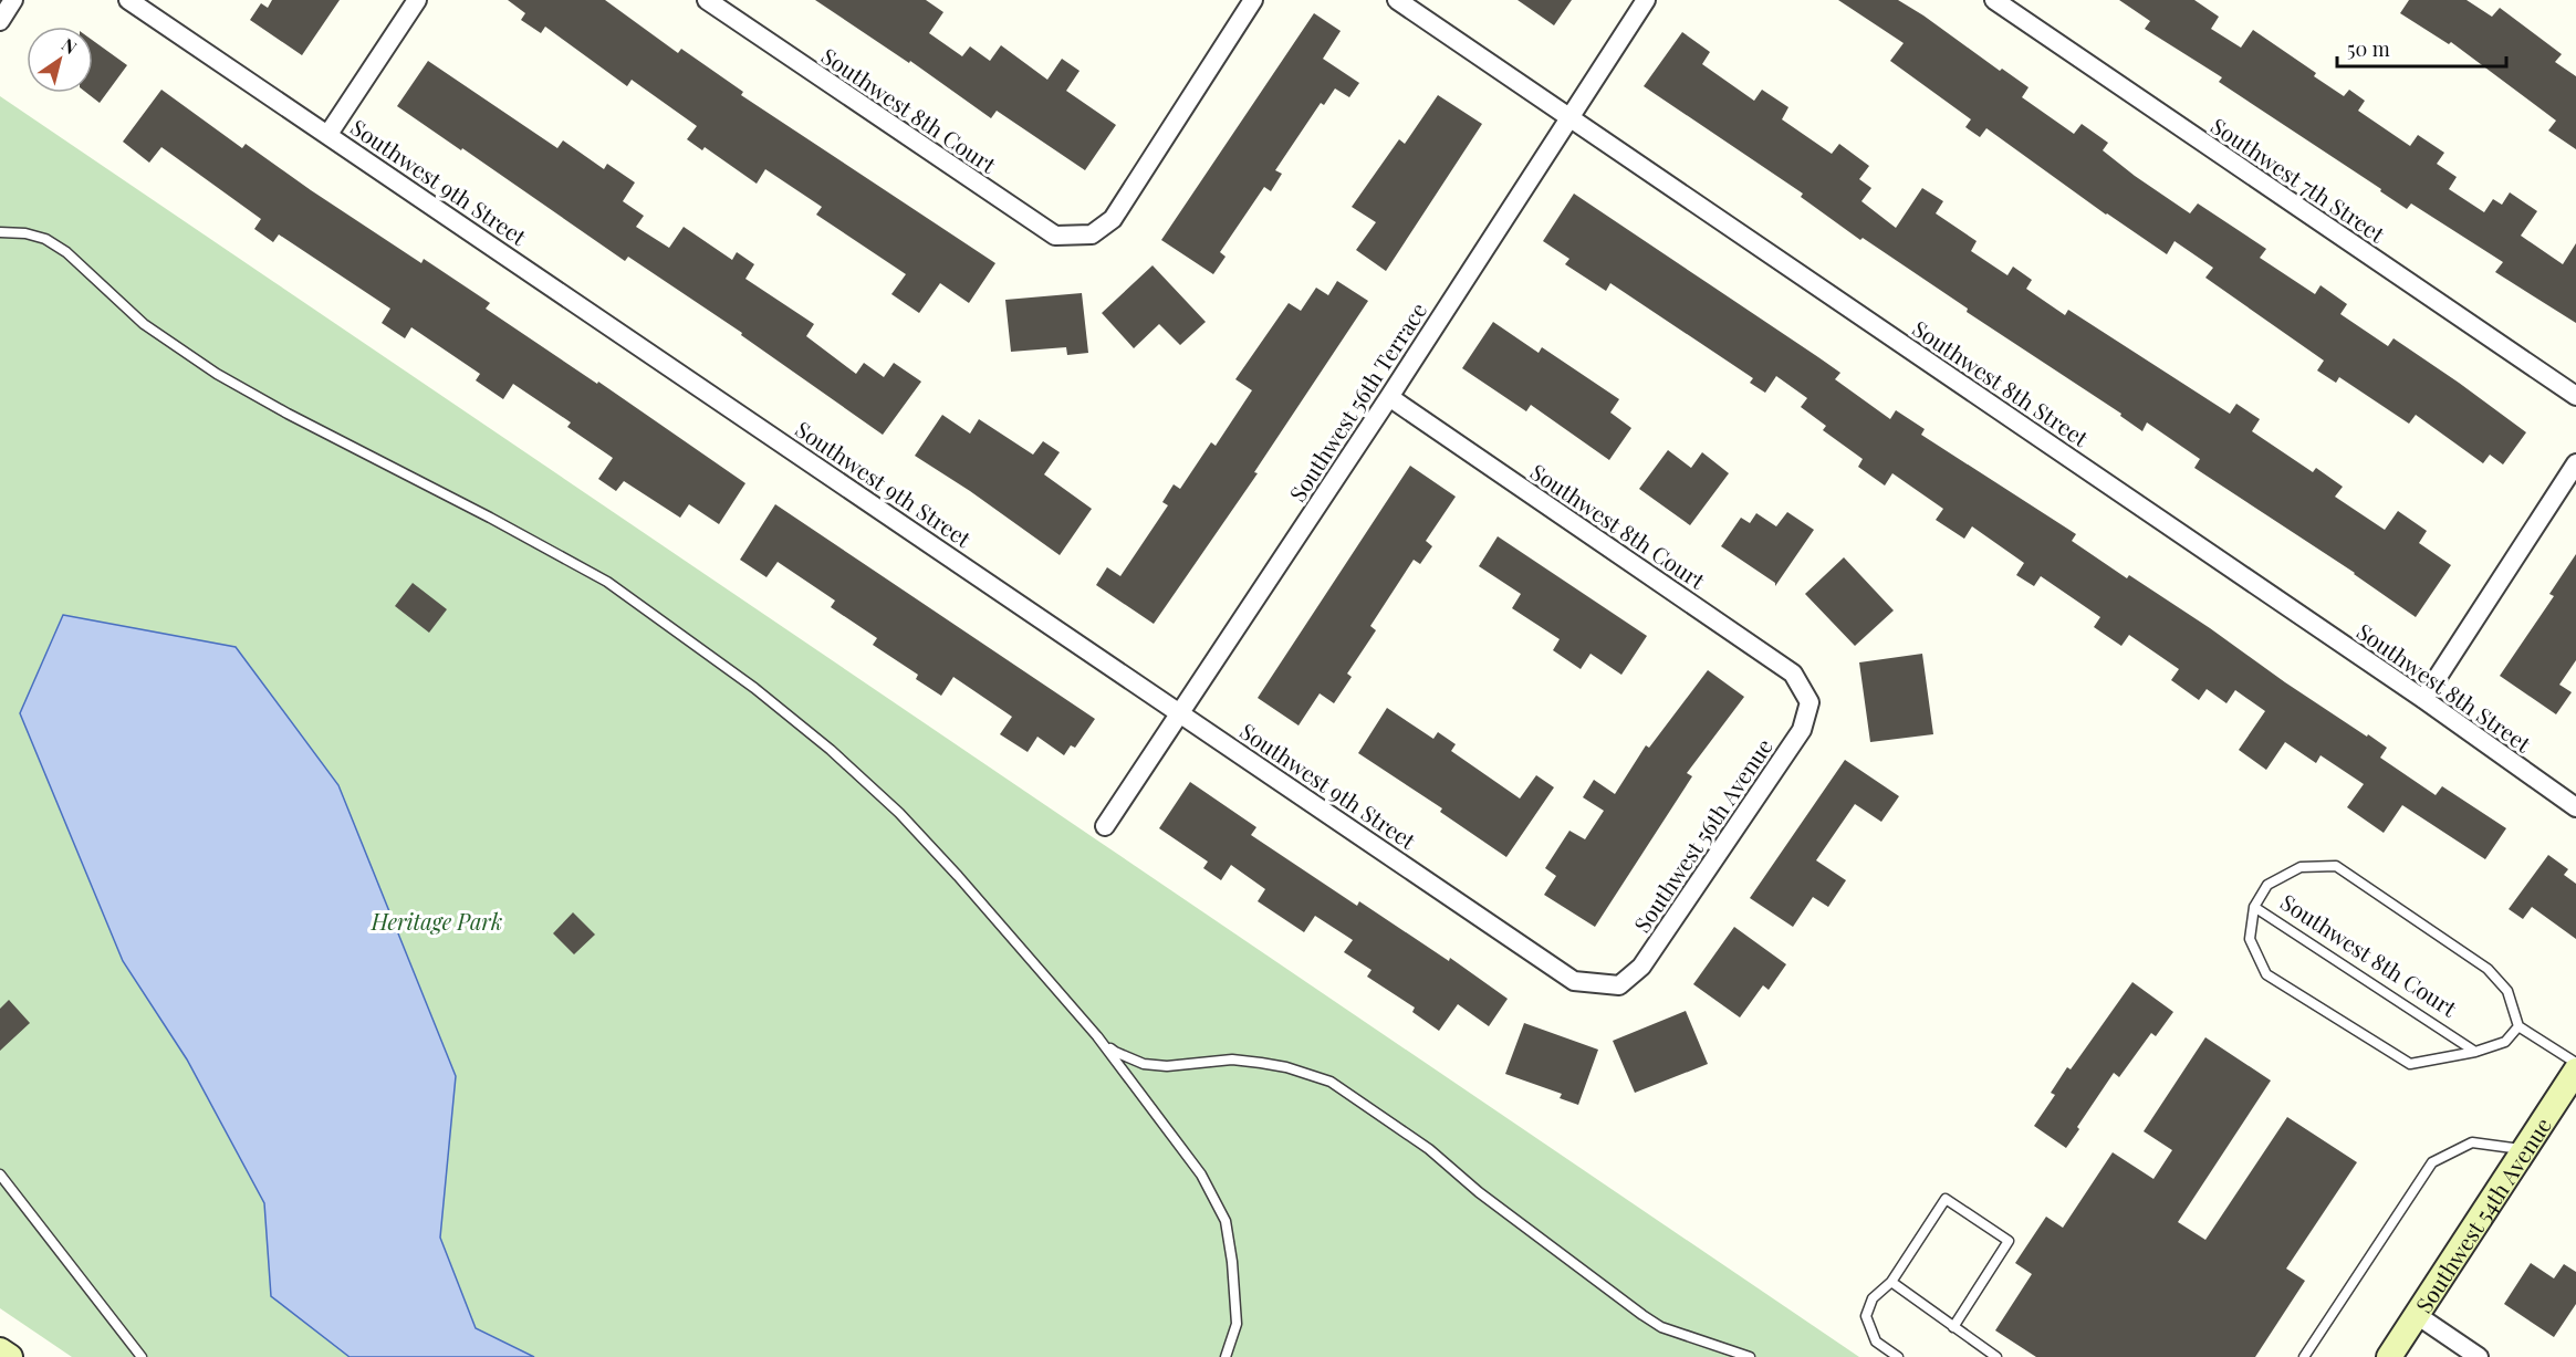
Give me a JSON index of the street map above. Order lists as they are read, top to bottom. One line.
{"streets":{"street":["Southwest 8th Court","Southwest 7th Street","Southwest 9th Street","Southwest 8th Street","Southwest 56th Terrace","Southwest 56th Avenue","Southwest 54th Avenue"]},"crossings":[["Southwest 8th Court","Southwest 56th Terrace"],["Southwest 8th Court","Southwest 56th Avenue"],["Southwest 9th Street","Southwest 56th Terrace"],["Southwest 9th Street","Southwest 56th Avenue"],["Southwest 8th Street","Southwest 56th Terrace"]],"parks":["Heritage Park"],"scale_bar":"50 m","north":"top right"}
